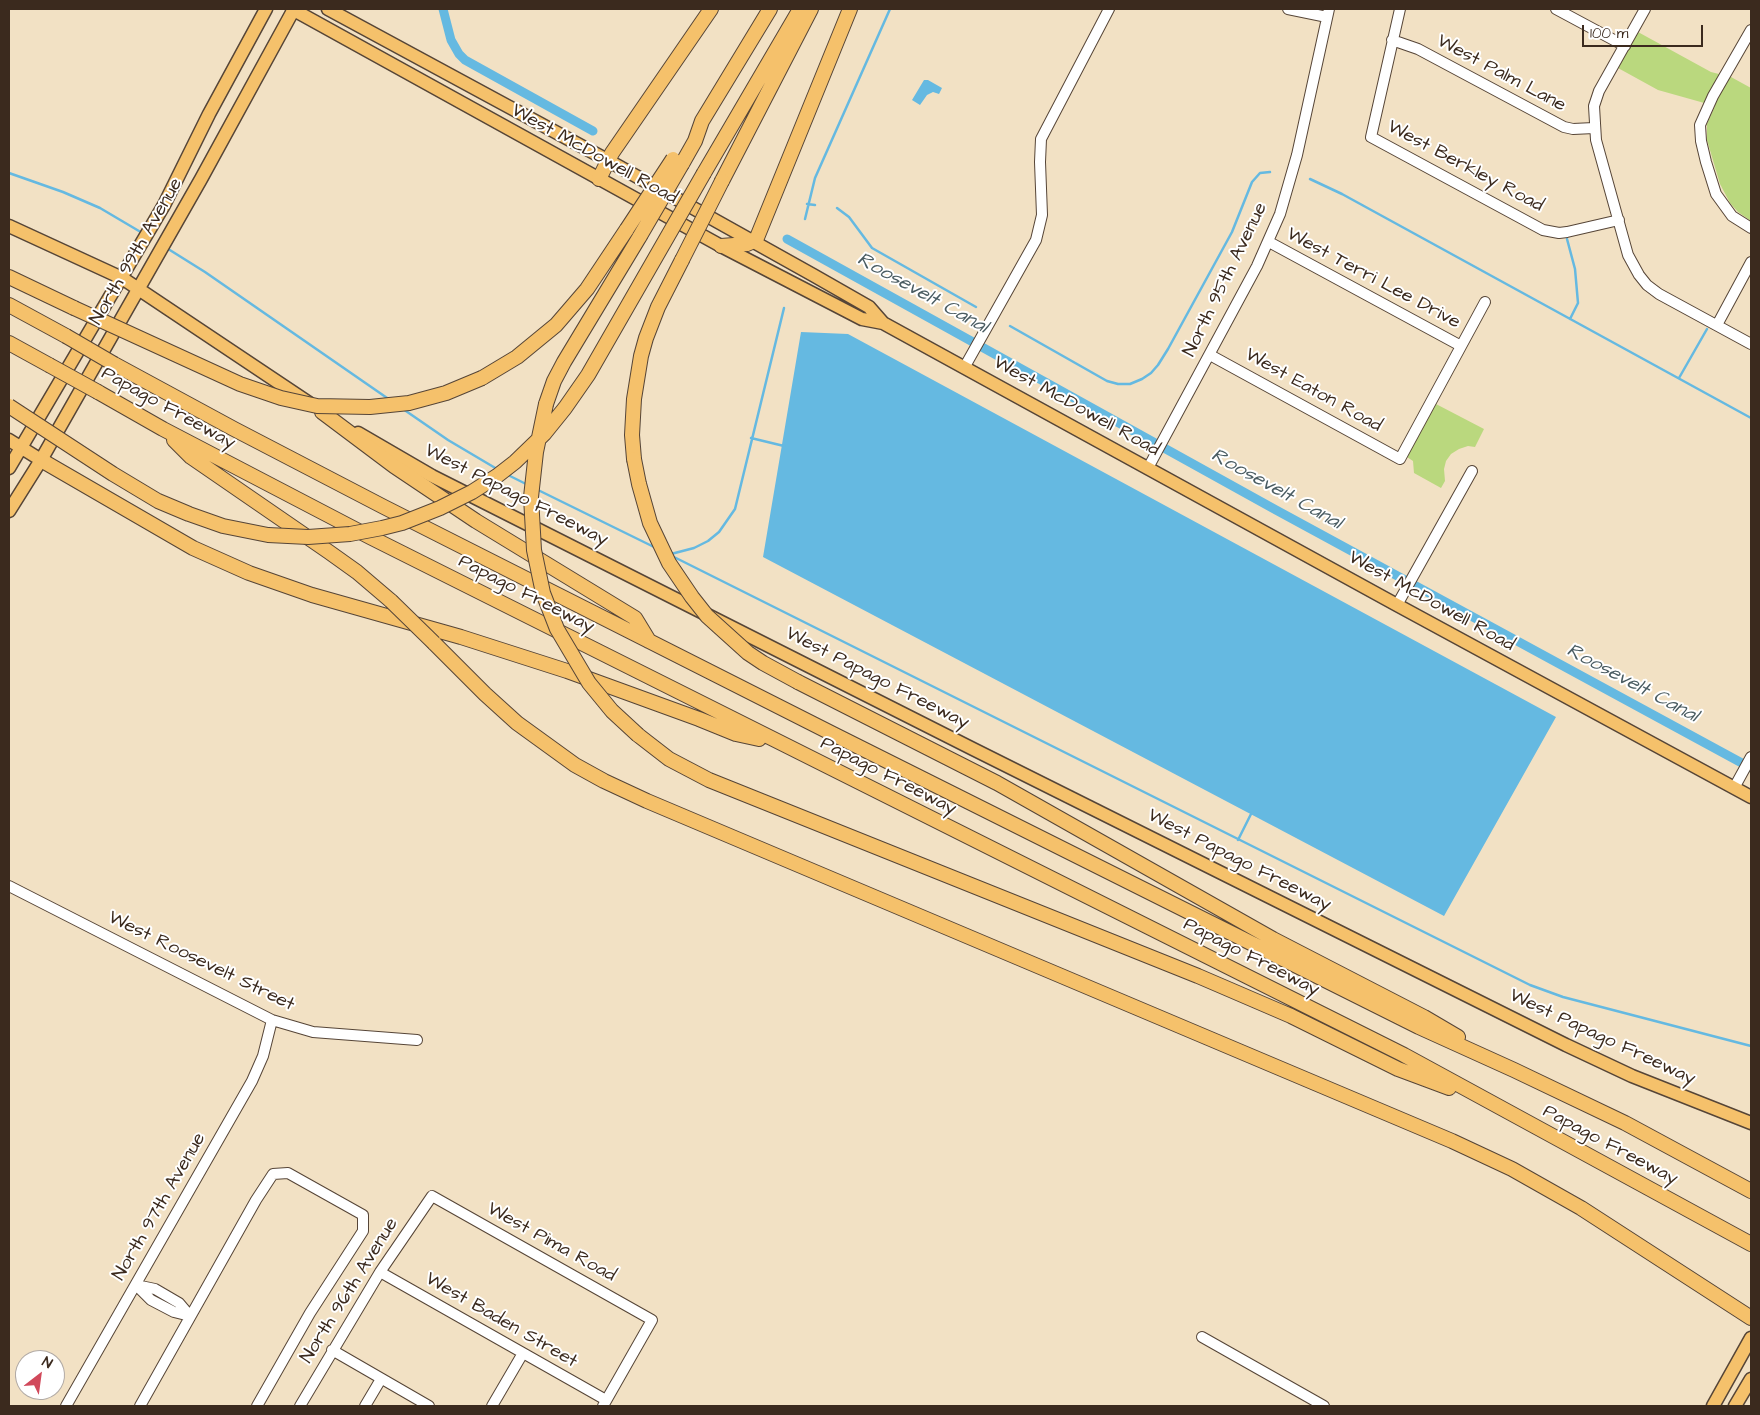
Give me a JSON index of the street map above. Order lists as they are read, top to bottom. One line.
{"streets":{"highway":["Papago Freeway"],"main road":["West McDowell Road","North 99th Avenue","West Papago Freeway"],"street":["West Palm Lane","West Berkley Road","West Terri Lee Drive","North 95th Avenue","West Eaton Road","West Roosevelt Street","North 97th Avenue","West Pima Road","North 96th Avenue","West Baden Street"]},"crossings":[["West Palm Lane","West Berkley Road"],["West McDowell Road","North 99th Avenue"],["West McDowell Road","North 95th Avenue"],["North 99th Avenue","West Papago Freeway"],["West Terri Lee Drive","North 95th Avenue"],["West Terri Lee Drive","West Eaton Road"],["North 95th Avenue","West Eaton Road"],["West Roosevelt Street","North 97th Avenue"],["West Pima Road","North 96th Avenue"],["West Pima Road","West Baden Street"],["North 96th Avenue","West Baden Street"]],"water":["Roosevelt Canal"],"scale_bar":"100 m","north":"top right"}
